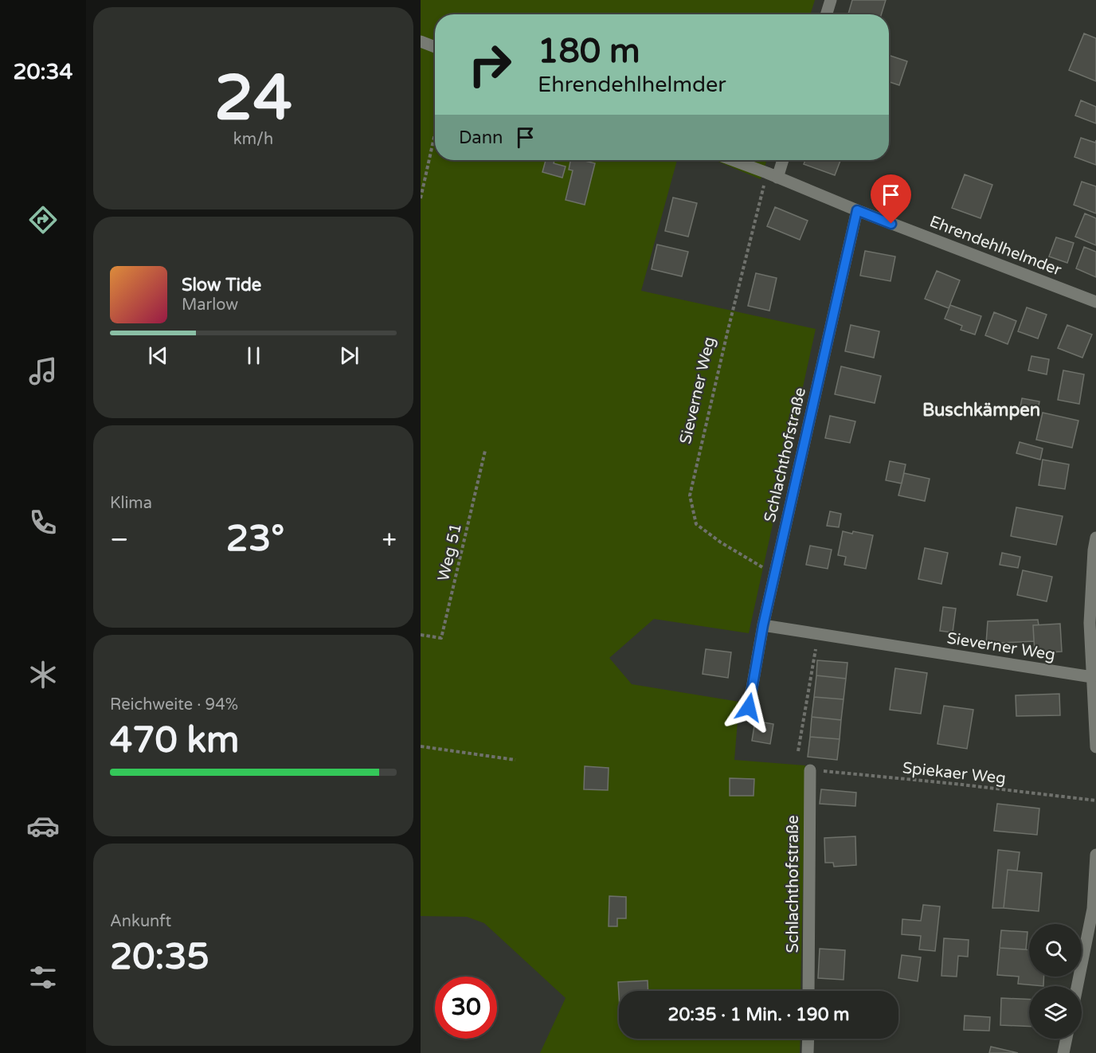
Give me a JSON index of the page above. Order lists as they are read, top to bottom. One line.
{"streets":{"street":["Ehrendehlhelmder","Sieverner Weg","Schlachthofstraße"],"path":["Weg 51","Spiekaer Weg"]},"crossings":[["Ehrendehlhelmder","Sieverner Weg"],["Ehrendehlhelmder","Schlachthofstraße"],["Sieverner Weg","Schlachthofstraße"],["Schlachthofstraße","Spiekaer Weg"]],"districts":["Buschkämpen"],"page":{"tabs":"20:34","tile":[["24","km/h"],"Klima",["Reichweite · 94%","470 km"],["Ankunft","20:35"]],"turn":["180 m","Ehrendehlhelmder"],"then":"Dann","song":["Slow Tide","Marlow"],"heat":["−","23°","+"],"limit":"30","trip":"20:35 · 1 Min. · 190 m"}}
